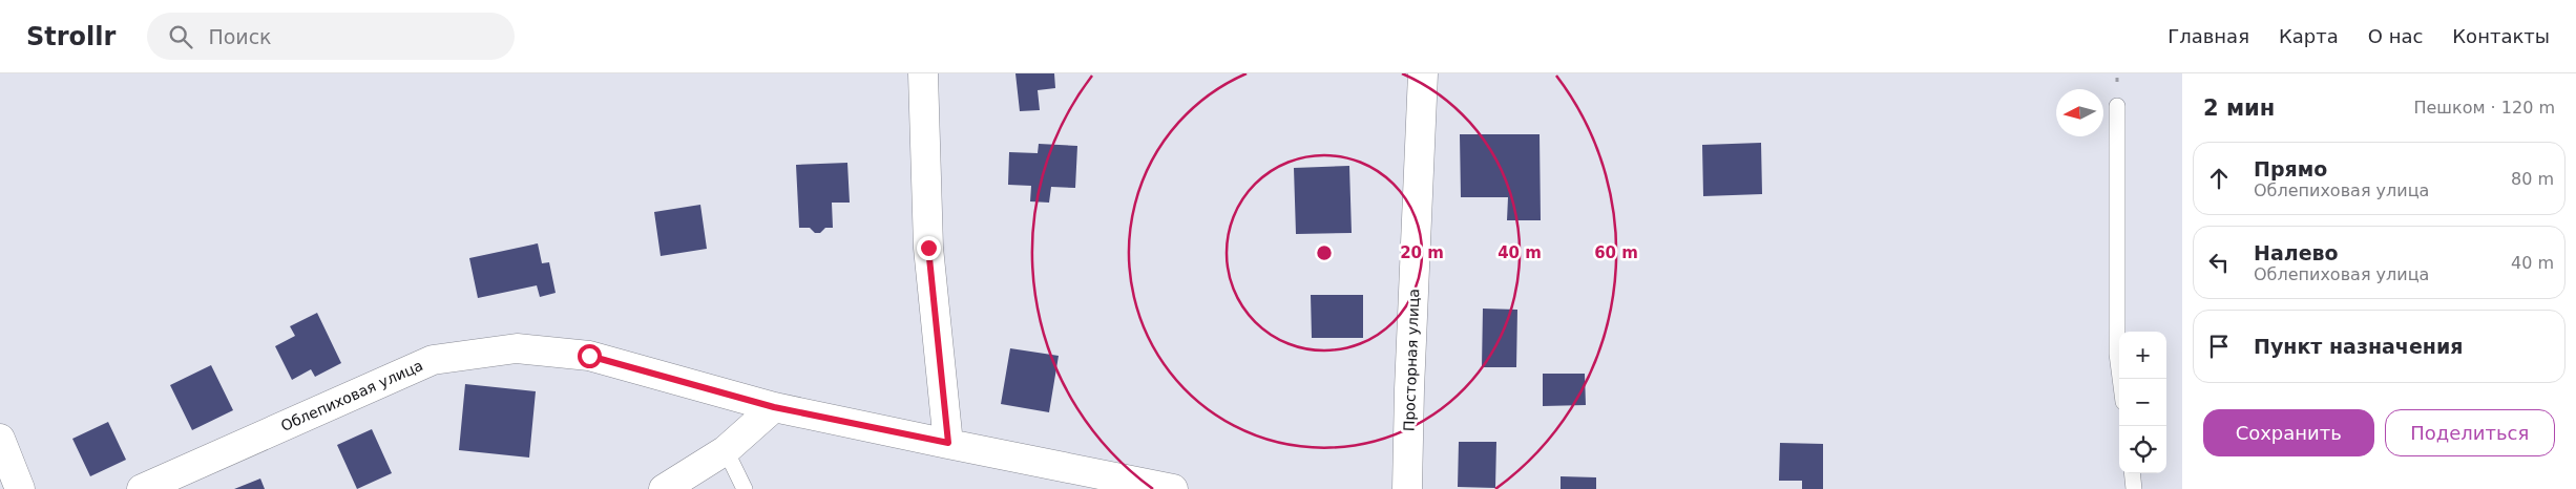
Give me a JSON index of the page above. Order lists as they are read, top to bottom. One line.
{"streets":{"street":["Просторная улица","Облепиховая улица"]},"north":"left","page":{"header":"Strollr","search":"Поиск","nav":["Главная","Карта","О нас","Контакты"],"heading":["2 мин","Пешком · 120 m"],"list":[["Прямо","Облепиховая улица","80 m"],["Налево","Облепиховая улица","40 m"],"Пункт назначения"],"map_buttons":["+","−"],"buttons":["Сохранить","Поделиться"]},"rings":["20 m","40 m","60 m"]}
